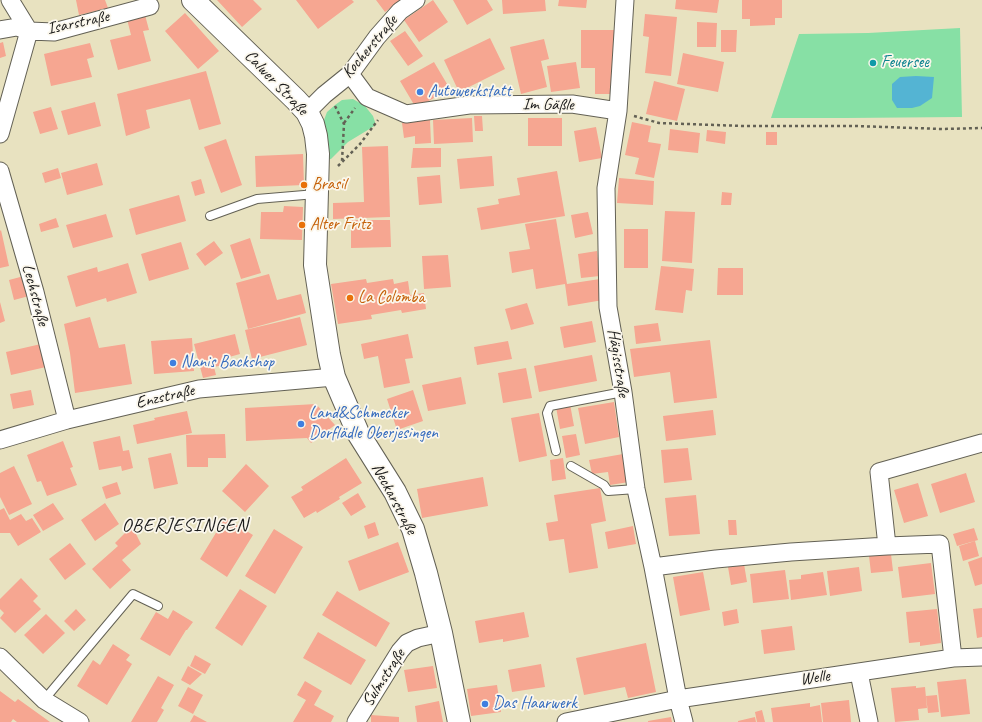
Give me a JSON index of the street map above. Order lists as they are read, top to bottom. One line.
{"streets":{"main road":["Calwer Straße","Neckarstraße"],"street":["Isarstraße","Kocherstraße","Im Gäßle","Lechstraße","Hägisstraße","Enzstraße","Sulmstraße","Welle"]},"crossings":[["Kocherstraße","Calwer Straße"],["Kocherstraße","Im Gäßle"],["Calwer Straße","Neckarstraße"],["Im Gäßle","Hägisstraße"],["Lechstraße","Enzstraße"],["Hägisstraße","Welle"],["Enzstraße","Neckarstraße"],["Neckarstraße","Sulmstraße"]],"districts":["OBERJESINGEN"],"places":["Feuersee","Autowerkstatt","Brasil","Alter Fritz","La Colomba","Nanis Backshop","Land&Schmecker Dorflädle Oberjesingen","Das Haarwerk"]}
